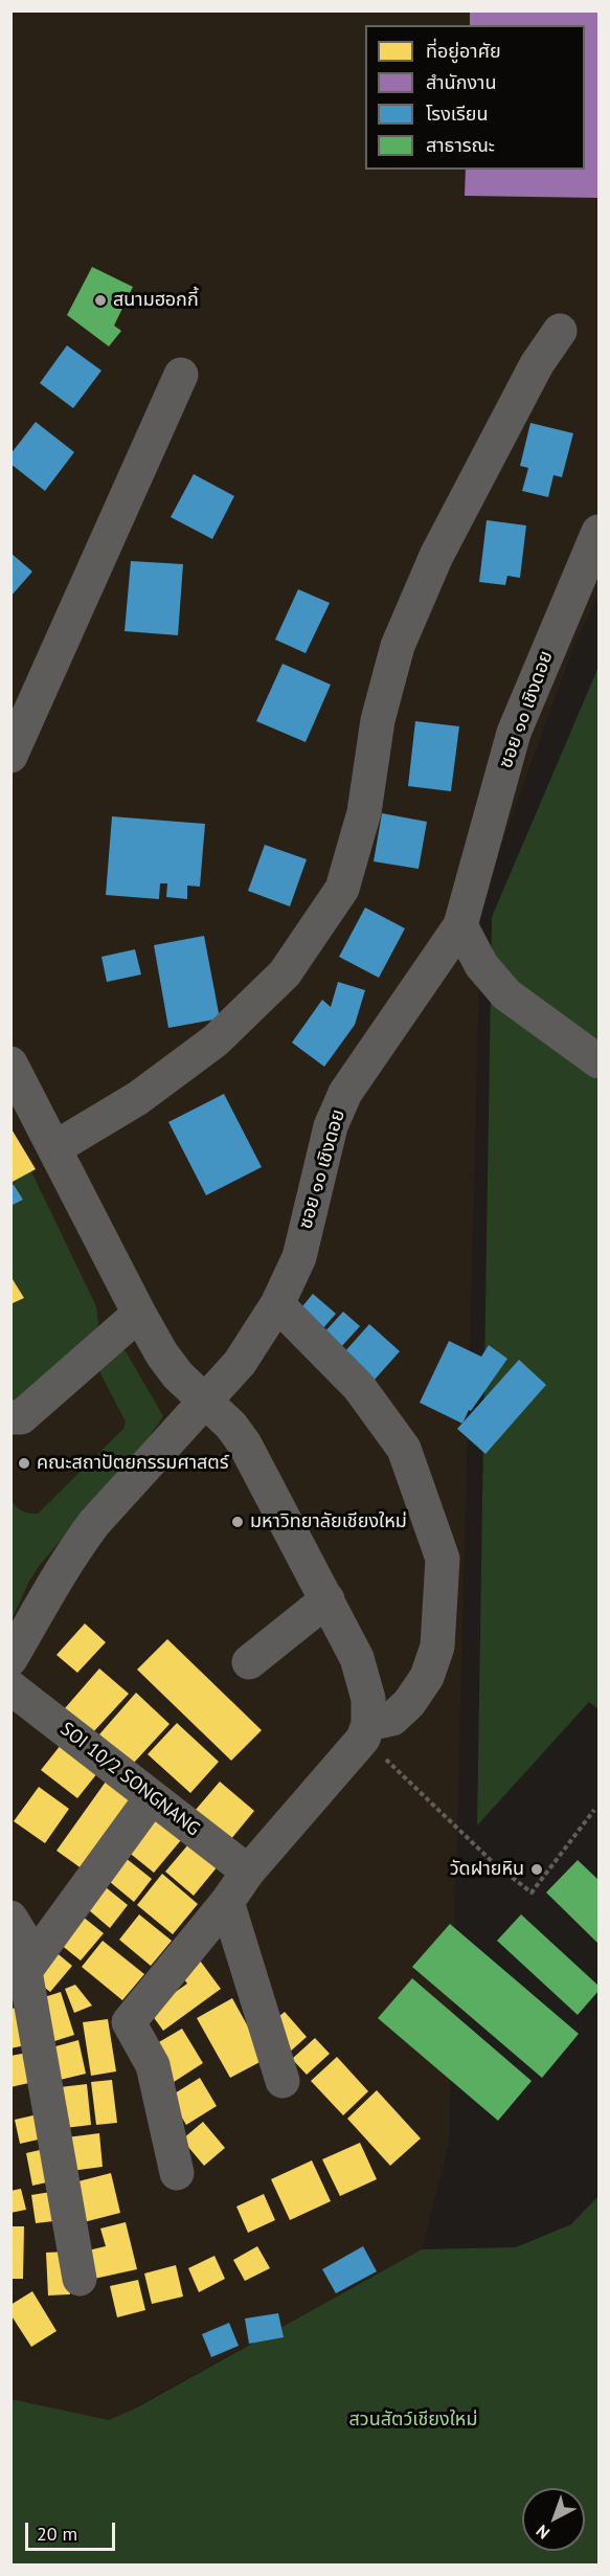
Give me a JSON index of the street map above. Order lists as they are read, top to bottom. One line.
{"streets":{"street":["ซอย ๑๐ เชิงดอย","SOI 10/2 SONGNANG"]},"parks":["สวนสัตว์เชียงใหม่"],"places":["สนามฮอกกี้","คณะสถาปัตยกรรมศาสตร์","มหาวิทยาลัยเชียงใหม่","วัดฝายหิน"],"legend":["ที่อยู่อาศัย","สำนักงาน","โรงเรียน","สาธารณะ"],"scale_bar":"20 m","north":"bottom left"}
